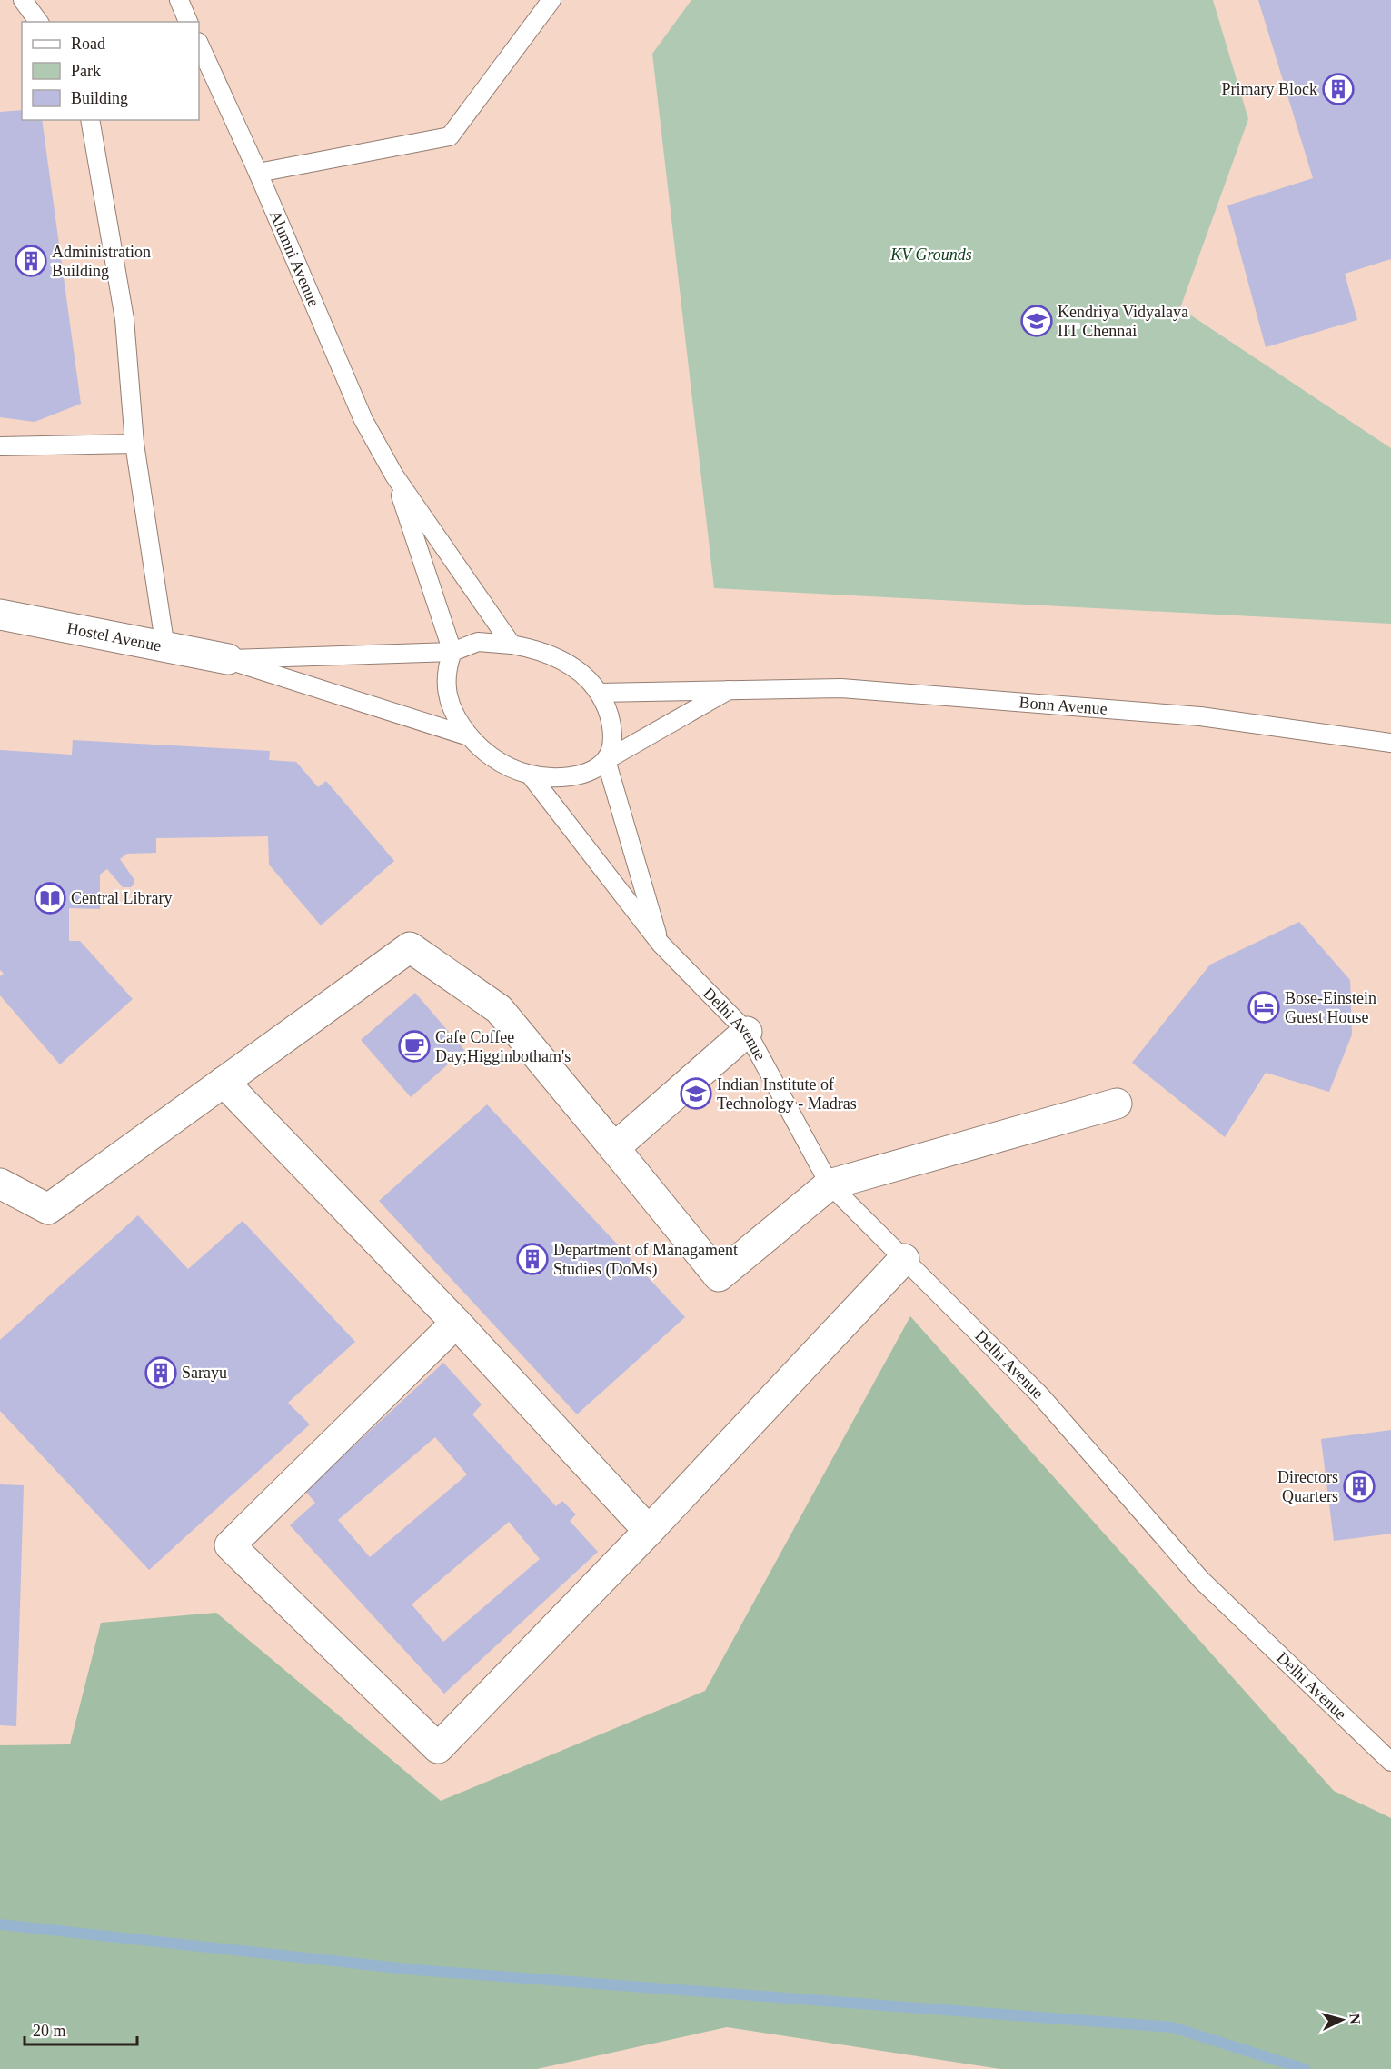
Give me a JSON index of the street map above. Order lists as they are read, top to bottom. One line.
{"streets":{"street":["Hostel Avenue"],"lane":["Alumni Avenue","Bonn Avenue","Delhi Avenue"]},"crossings":[["Bonn Avenue","Delhi Avenue"]],"parks":["KV Grounds"],"places":{"building":["Primary Block","Administration Building","Department of Managament Studies (DoMs)","Sarayu","Directors Quarters"],"school or university":["Kendriya Vidyalaya IIT Chennai","Indian Institute of Technology - Madras"],"library":["Central Library"],"hotel":["Bose-Einstein Guest House"],"cafe":["Cafe Coffee Day;Higginbotham's"]},"legend":["Road","Park","Building"],"scale_bar":"20 m","north":"right"}
